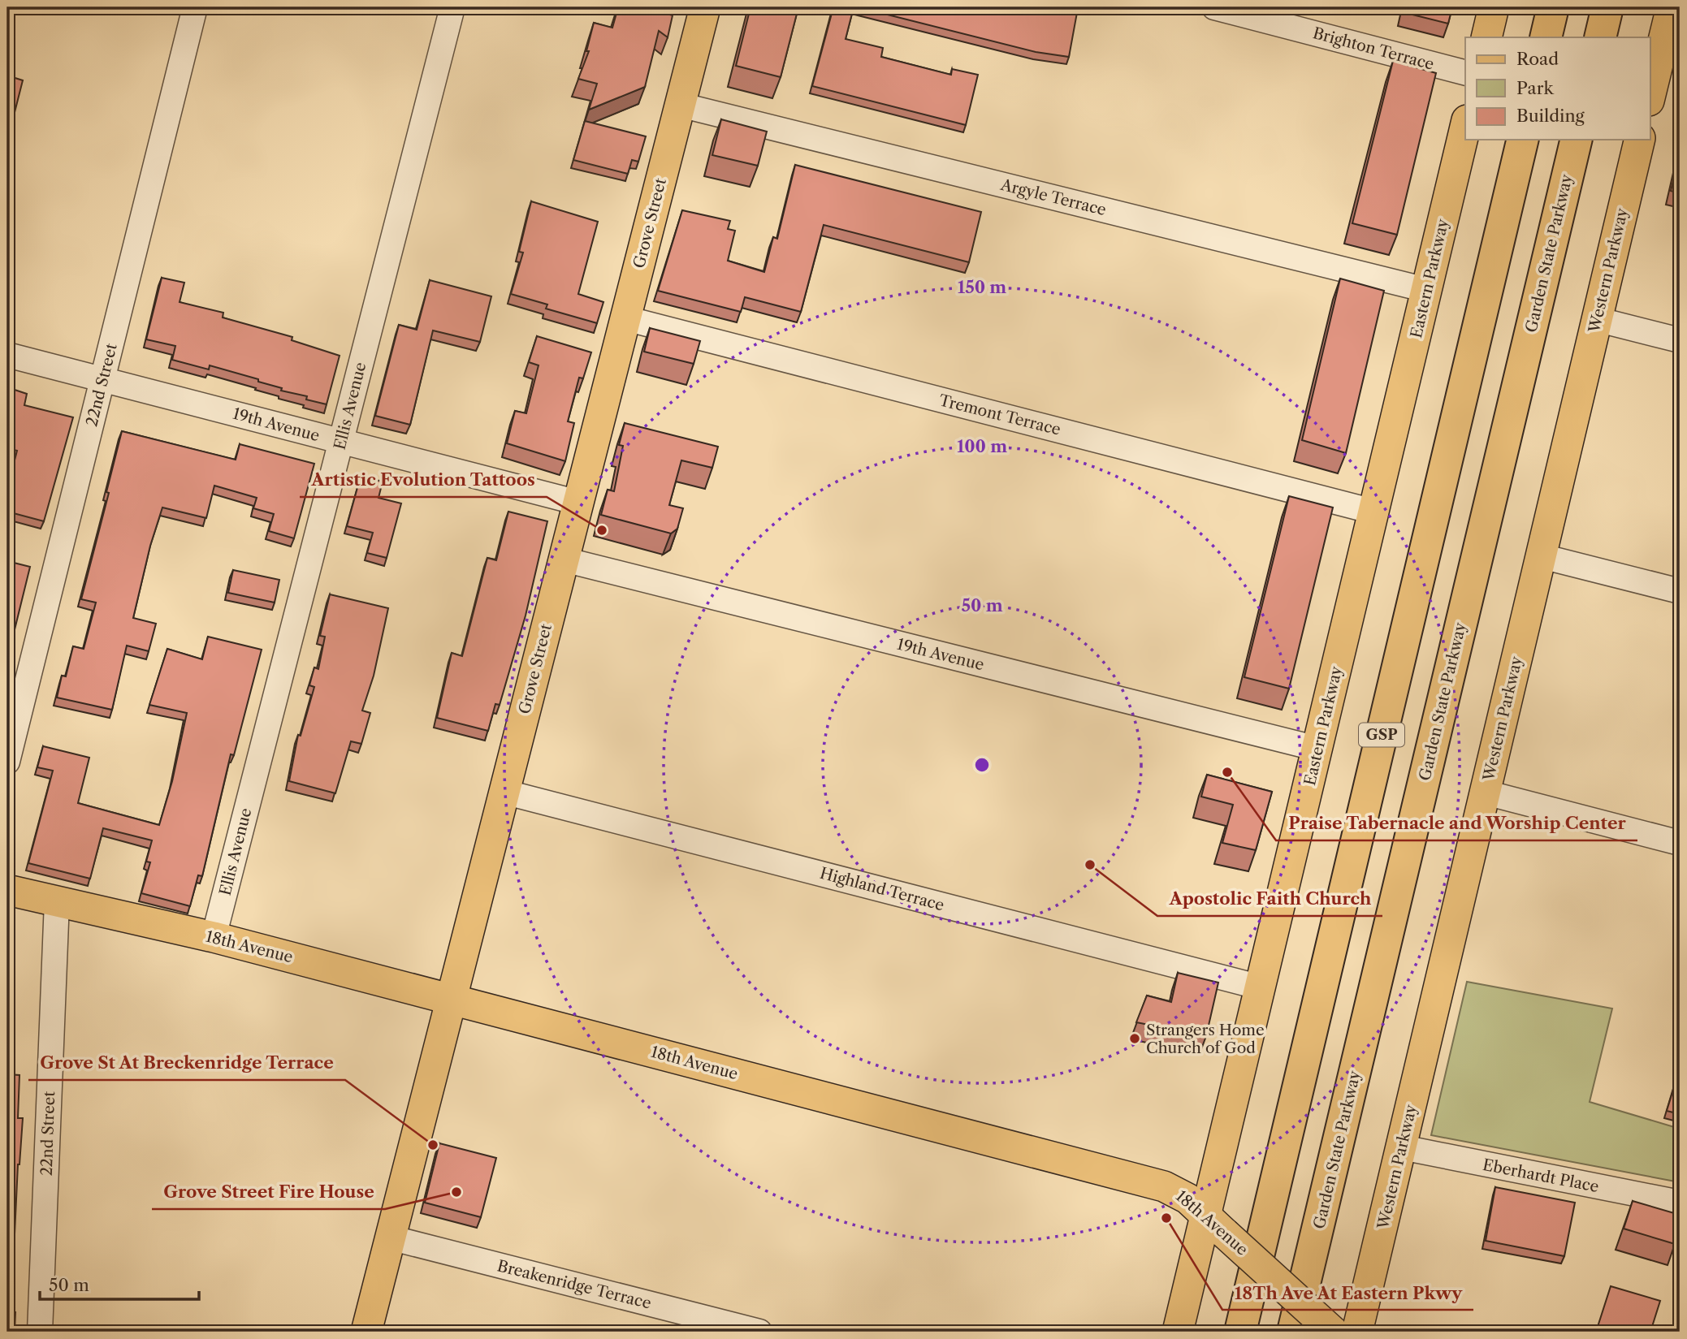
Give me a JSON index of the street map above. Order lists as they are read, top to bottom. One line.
{"streets":{"highway":["Garden State Parkway","GSP"],"main road":["Grove Street","Western Parkway","Eastern Parkway","18th Avenue"],"street":["Brighton Terrace","Argyle Terrace","22nd Street","Ellis Avenue","Tremont Terrace","19th Avenue","Highland Terrace","Eberhardt Place","Breakenridge Terrace"]},"crossings":[["Argyle Terrace","Grove Street"],["Argyle Terrace","Eastern Parkway"],["Grove Street","Tremont Terrace"],["Grove Street","19th Avenue"],["Grove Street","Highland Terrace"],["Grove Street","18th Avenue"],["Grove Street","Breakenridge Terrace"],["Western Parkway","Eberhardt Place"],["Eastern Parkway","Tremont Terrace"],["Eastern Parkway","19th Avenue"],["Eastern Parkway","Highland Terrace"],["Eastern Parkway","18th Avenue"],["22nd Street","19th Avenue"],["22nd Street","18th Avenue"],["Ellis Avenue","19th Avenue"],["Ellis Avenue","18th Avenue"]],"places":["Artistic Evolution Tattoos","Praise Tabernacle and Worship Center","Apostolic Faith Church","Strangers Home Church of God","Grove St At Breckenridge Terrace","Grove Street Fire House","18Th Ave At Eastern Pkwy"],"legend":["Road","Park","Building"],"scale_bar":"50 m","rings":["150 m","100 m","50 m"]}
